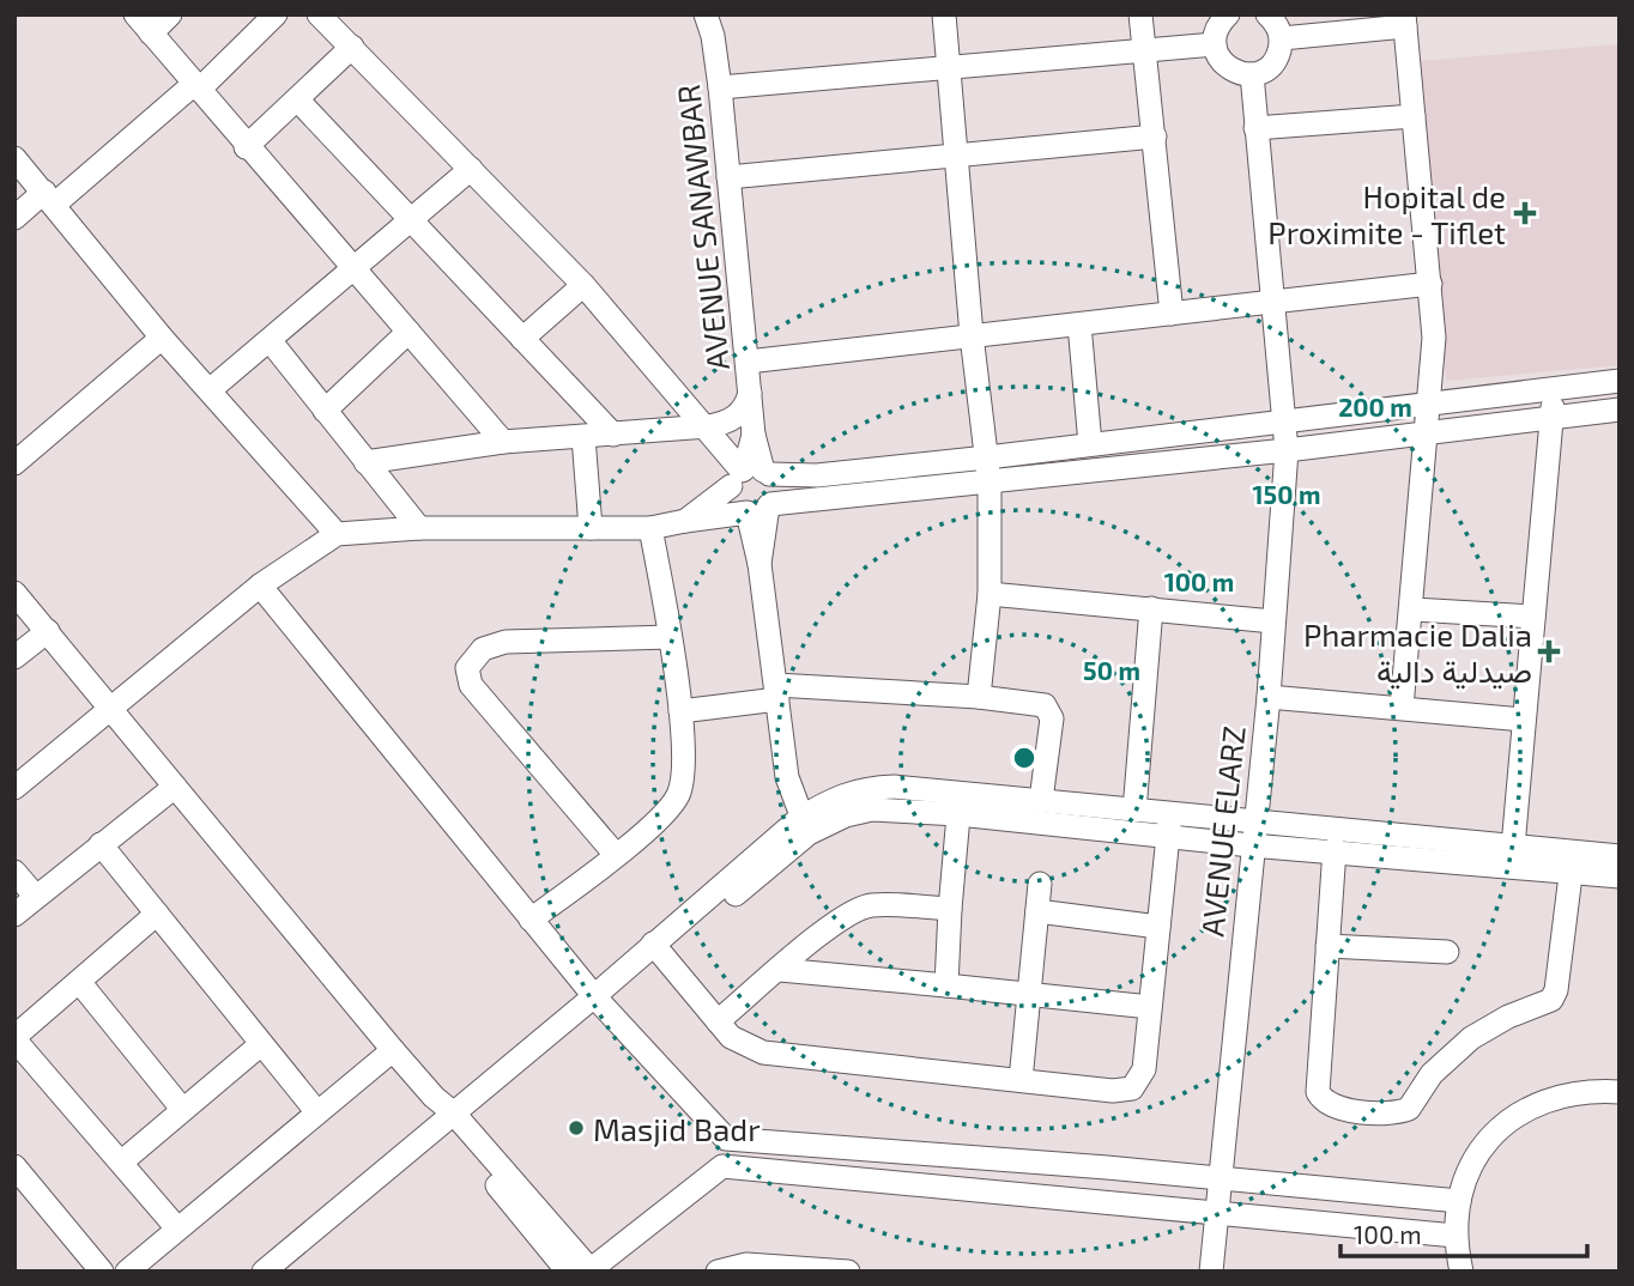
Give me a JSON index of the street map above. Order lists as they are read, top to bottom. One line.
{"streets":{"street":["AVENUE SANAWBAR","AVENUE ELARZ"]},"places":{"health":["Hopital de Proximite - Tiflet","Pharmacie Dalia صيدلية دالية"],"other":["Masjid Badr"]},"scale_bar":"100 m","rings":["200 m","150 m","100 m","50 m"]}
